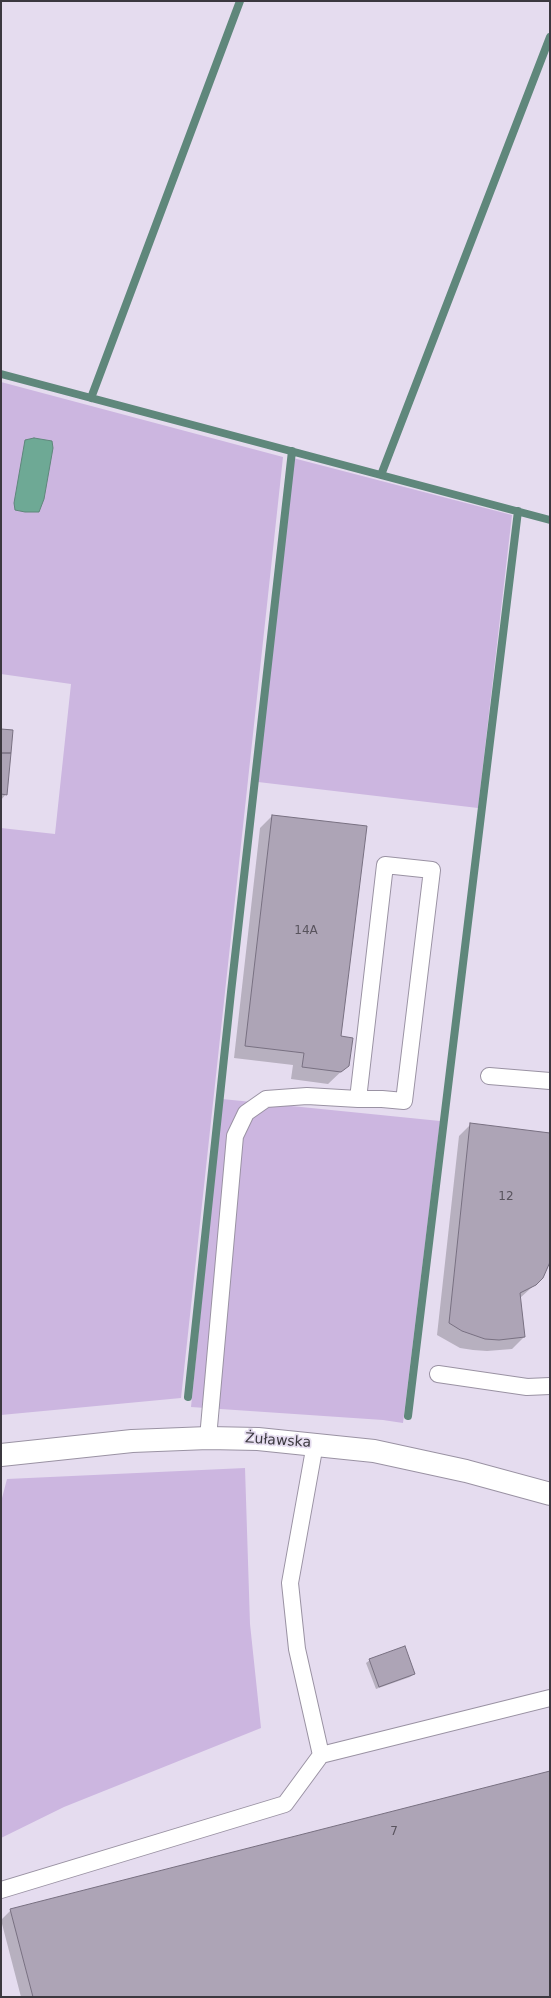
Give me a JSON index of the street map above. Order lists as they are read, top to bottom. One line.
{"streets":{"street":["Żuławska"]},"house_numbers":["14A","12","7"]}
